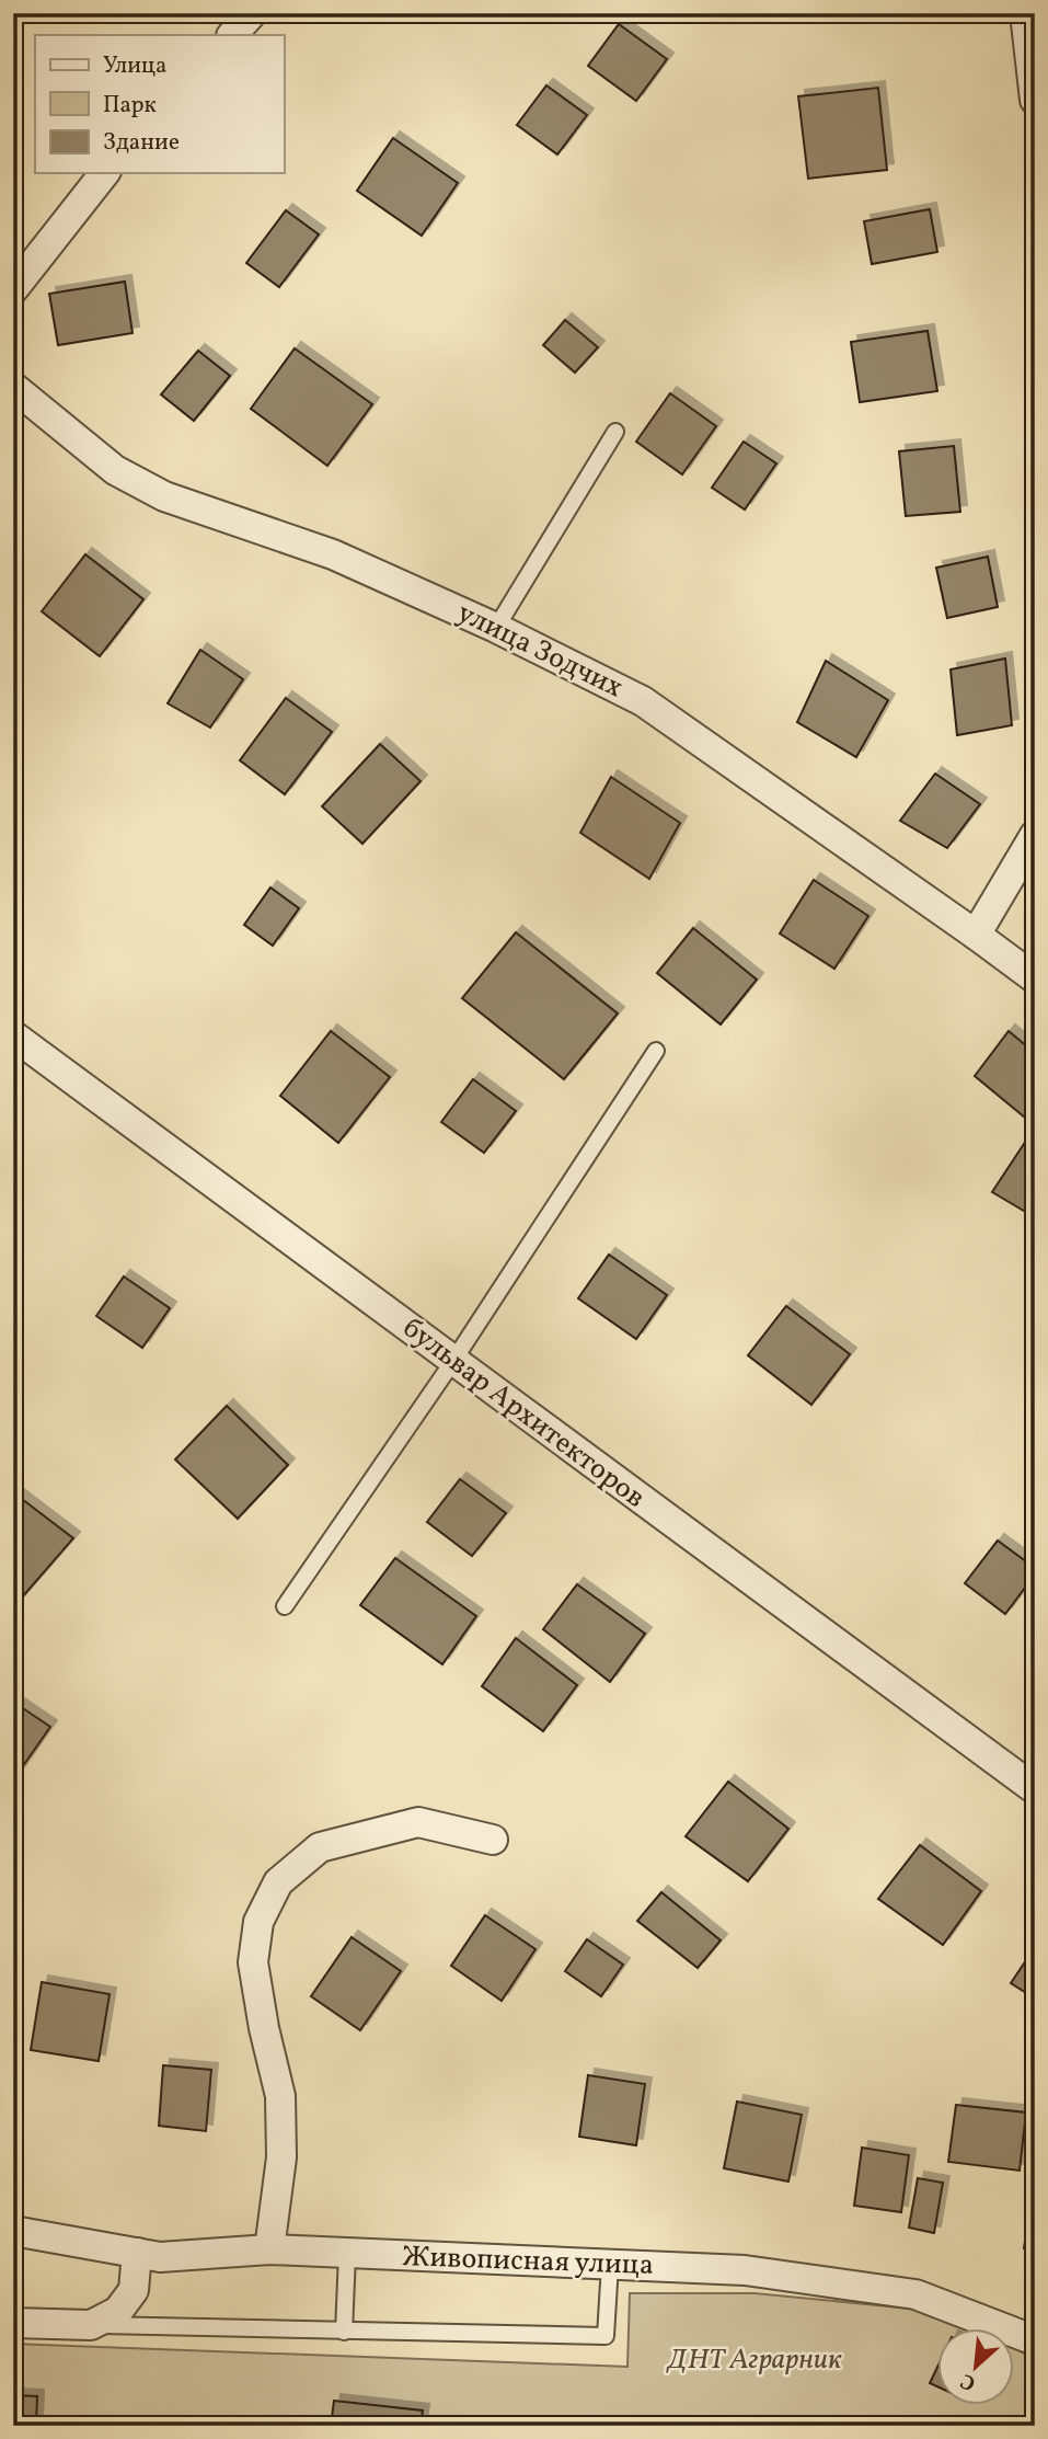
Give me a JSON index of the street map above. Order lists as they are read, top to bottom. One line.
{"streets":{"street":["улица Зодчих","бульвар Архитекторов","Живописная улица"]},"parks":["ДНТ Аграрник"],"legend":["Улица","Парк","Здание"],"north":"bottom left"}
